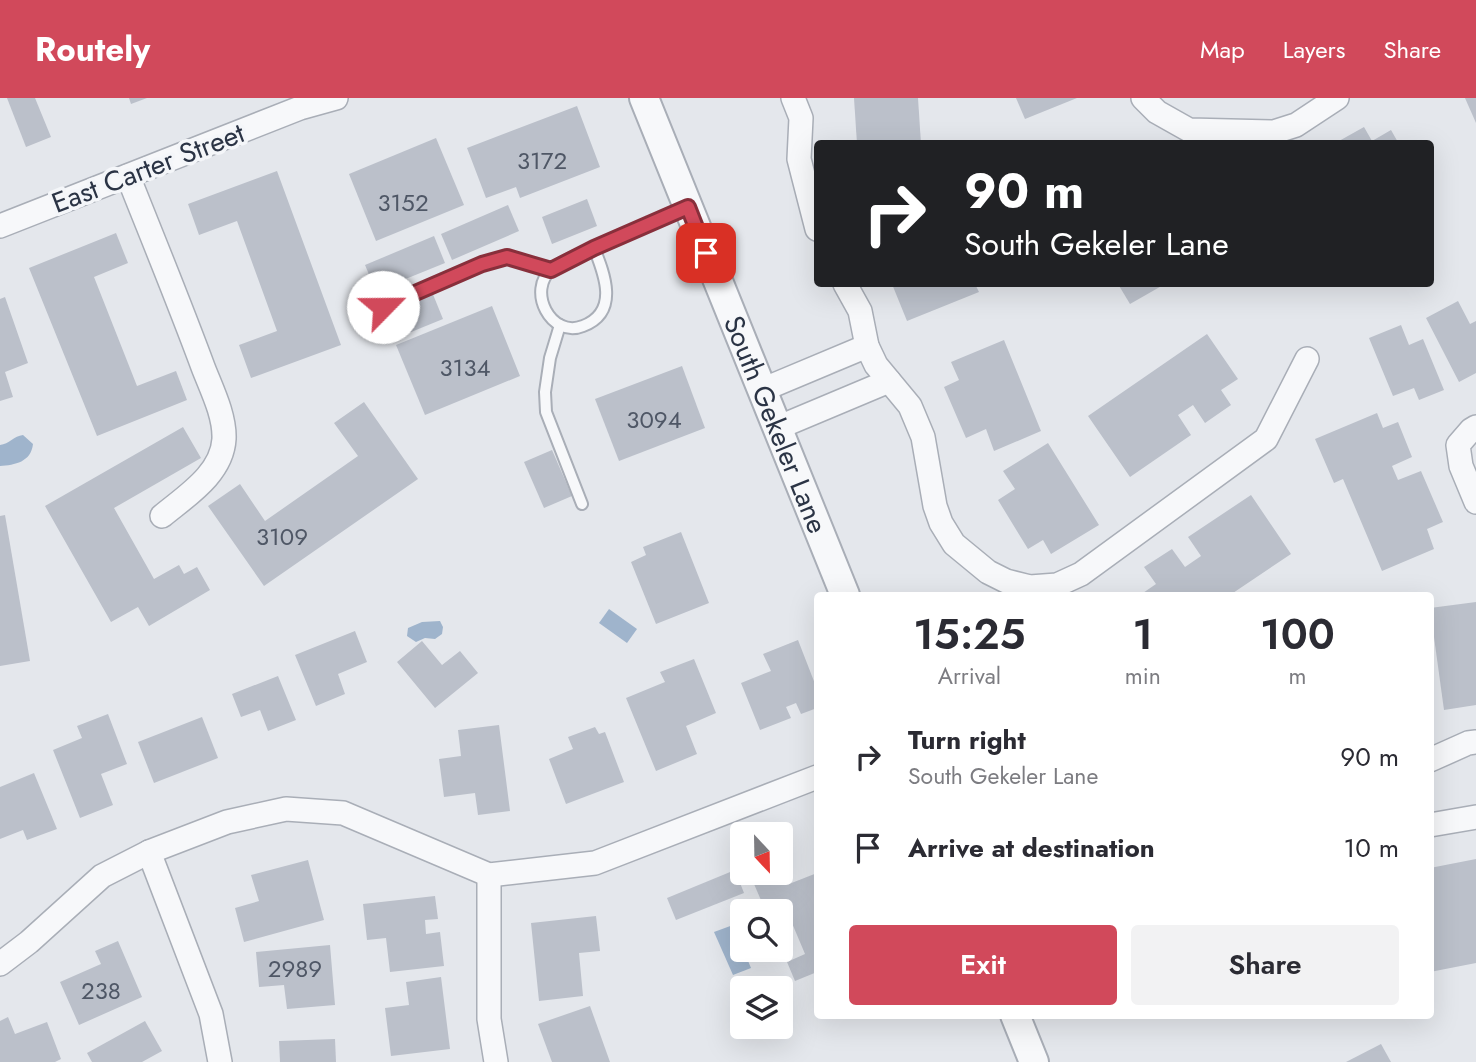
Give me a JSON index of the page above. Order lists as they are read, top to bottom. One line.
{"streets":{"street":["East Carter Street","South Gekeler Lane"]},"house_numbers":["3172","3152","3134","3094","3109","2989","238"],"north":"bottom","page":{"header":"Routely","nav":["Map","Layers","Share"],"turn":["90 m","South Gekeler Lane"],"eta":["15:25","Arrival","1","min","100","m"],"list":[{"name":"Turn right","note":"South Gekeler Lane","value":"90 m"},{"name":"Arrive at destination","value":"10 m"}],"buttons":["Exit","Share"]}}
